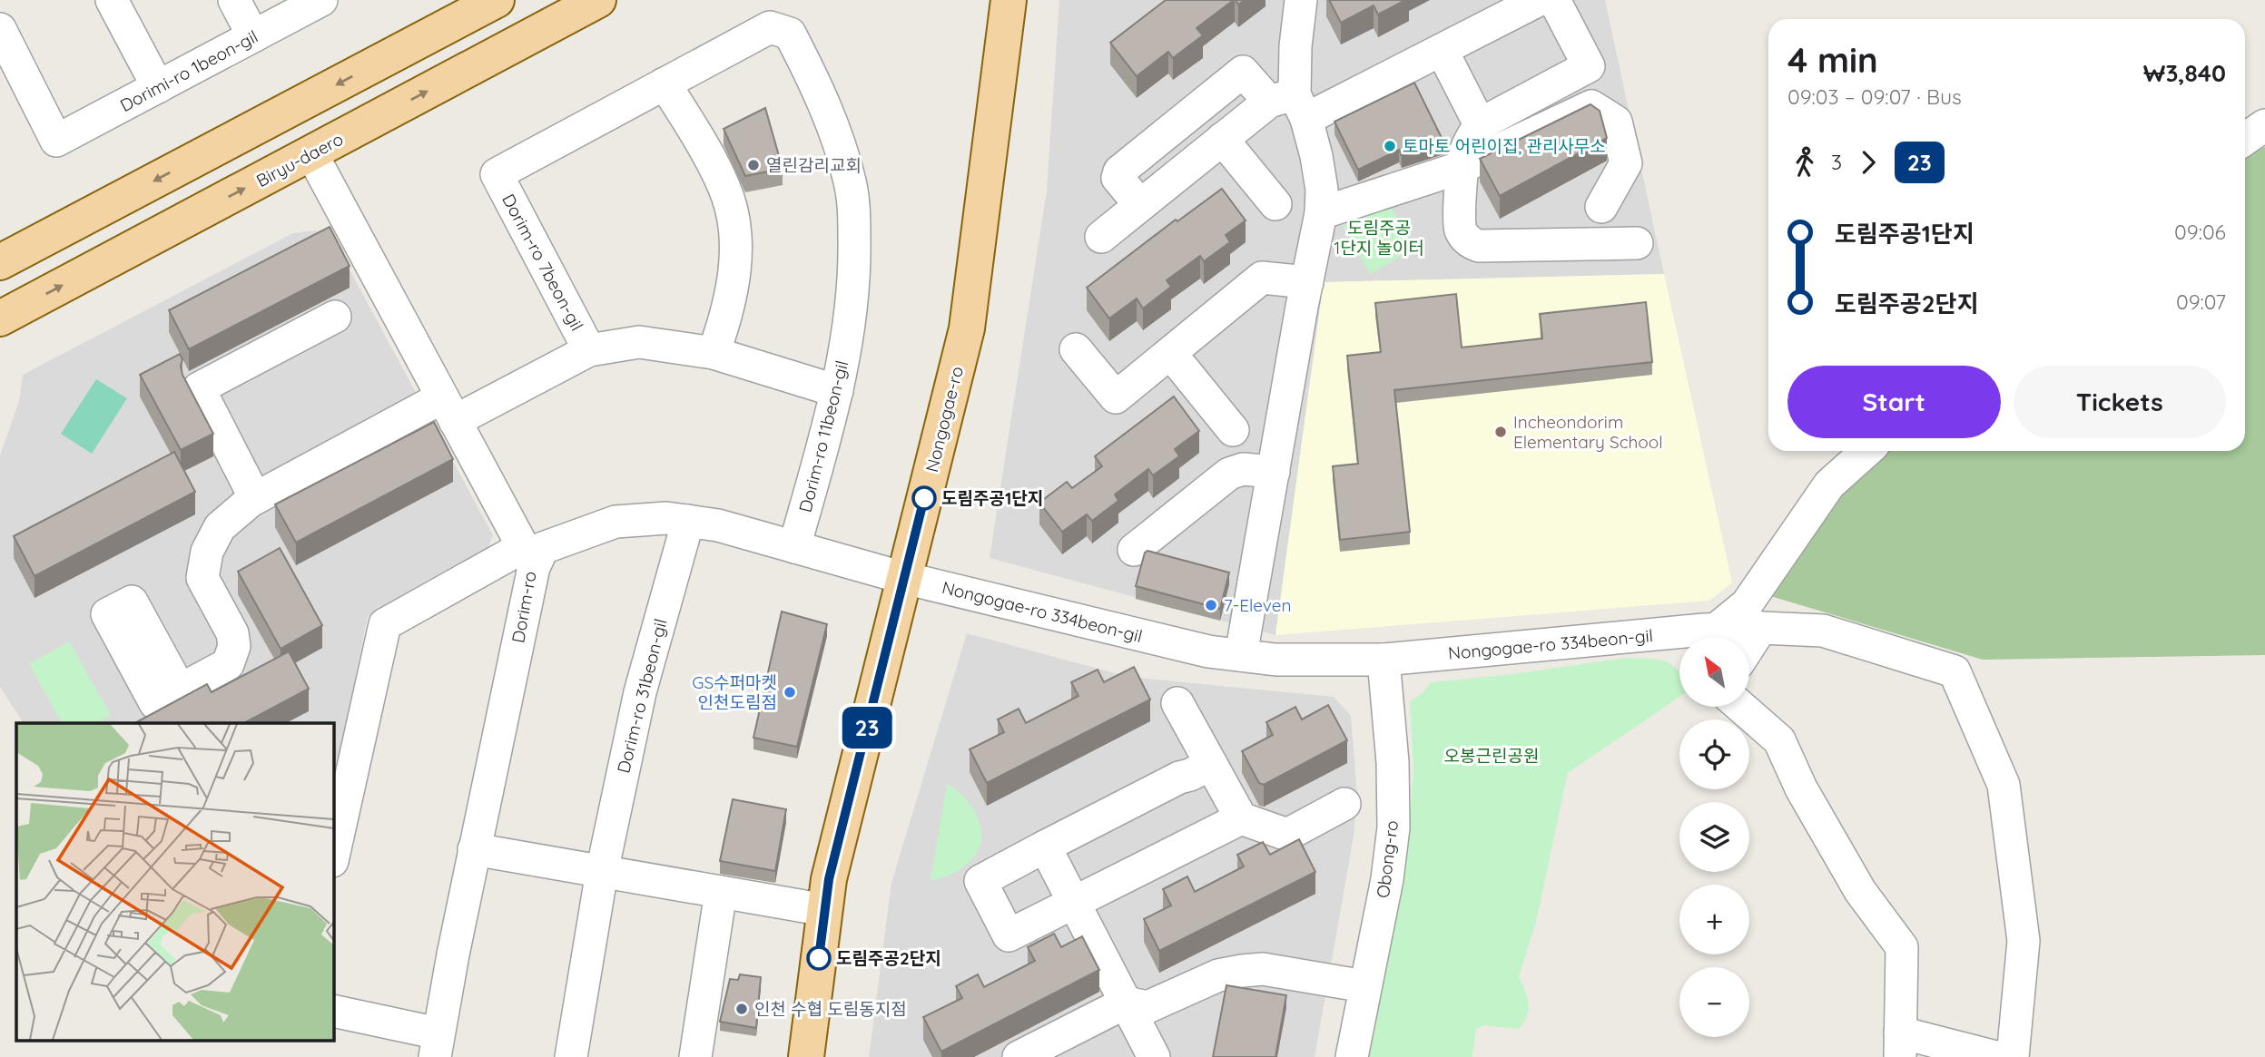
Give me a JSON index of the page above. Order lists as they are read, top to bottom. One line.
{"streets":{"main road":["Biryu-daero","Nongogae-ro"],"street":["Dorimi-ro 1beon-gil","Dorim-ro 7beon-gil","Dorim-ro 11beon-gil","Dorim-ro","Nongogae-ro 334beon-gil","Dorim-ro 31beon-gil","Obong-ro"]},"crossings":[["Biryu-daero","Dorim-ro"],["Dorim-ro 7beon-gil","Dorim-ro 11beon-gil"],["Dorim-ro 7beon-gil","Dorim-ro"],["Nongogae-ro","Nongogae-ro 334beon-gil"],["Nongogae-ro 334beon-gil","Obong-ro"]],"parks":["도림주공 1단지 놀이터","오봉근린공원"],"places":["토마토 어린이집, 관리사무소","열린감리교회","Incheondorim Elementary School","도림주공1단지","7-Eleven","GS수퍼마켓 인천도림점","도림주공2단지","인천 수협 도림동지점"],"lines":["bus line 23"],"north":"top left","page":{"on_map":"23","heading":["4 min","09:03 – 09:07 · Bus","₩3,840"],"legs":["3","23"],"list":[{"name":"도림주공1단지","value":"09:06"},{"name":"도림주공2단지","value":"09:07"}],"buttons":["Start","Tickets"],"map_buttons":["+","−"]}}
